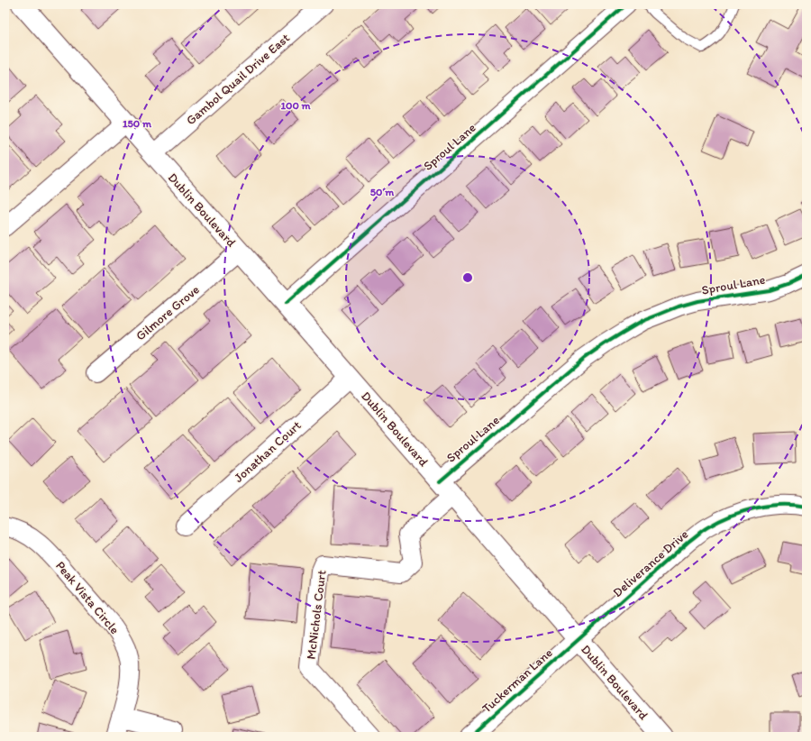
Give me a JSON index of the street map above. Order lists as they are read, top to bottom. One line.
{"streets":{"main road":["Dublin Boulevard","Tuckerman Lane"],"street":["Gambol Quail Drive East","Sproul Lane","Gilmore Grove","Jonathan Court","Deliverance Drive","Peak Vista Circle","McNichols Court"]},"crossings":[["Gambol Quail Drive East","Dublin Boulevard"],["Sproul Lane","Dublin Boulevard"],["Dublin Boulevard","Gilmore Grove"],["Dublin Boulevard","Jonathan Court"],["Dublin Boulevard","Deliverance Drive"],["Dublin Boulevard","McNichols Court"],["Dublin Boulevard","Tuckerman Lane"],["Deliverance Drive","Tuckerman Lane"]],"rings":["100 m","150 m","50 m"]}
